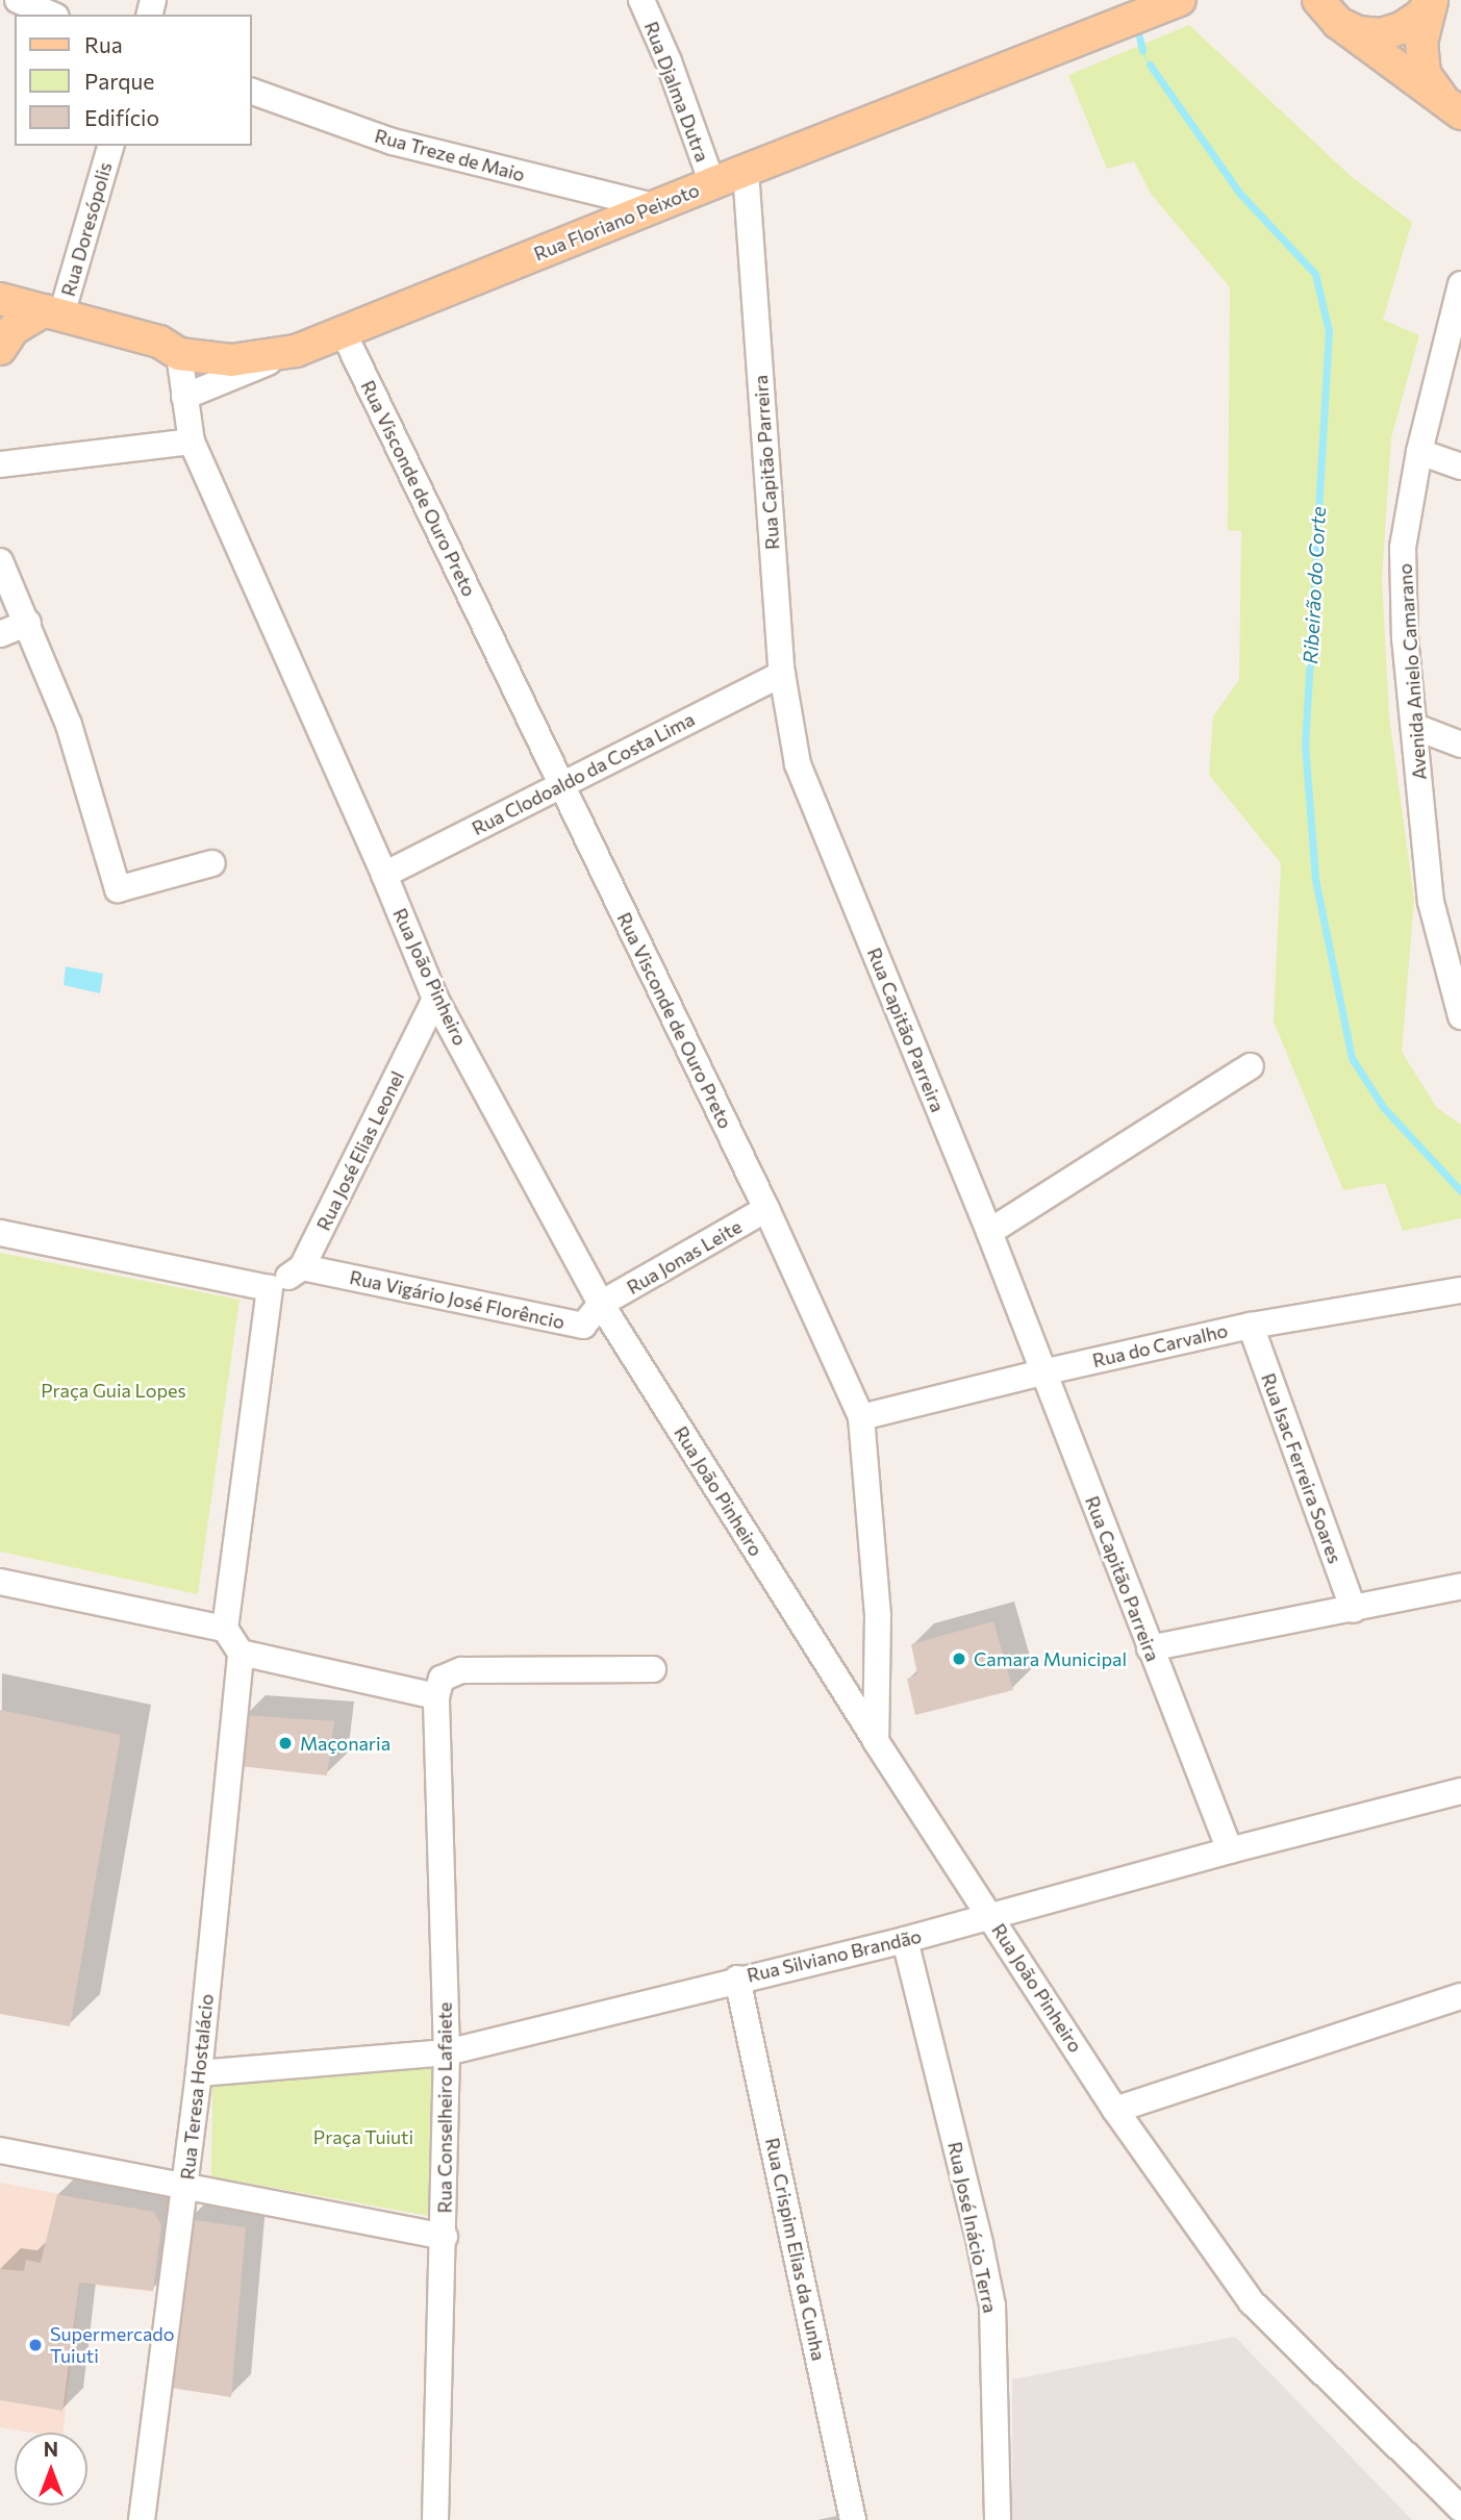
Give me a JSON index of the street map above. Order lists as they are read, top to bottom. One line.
{"streets":{"main road":["Rua Floriano Peixoto"],"street":["Rua Djalma Dutra","Rua Treze de Maio","Rua Doresópolis","Rua Capitão Parreira","Rua Visconde de Ouro Preto","Avenida Anielo Camarano","Rua Clodoaldo da Costa Lima","Rua João Pinheiro","Rua José Elias Leonel","Rua Jonas Leite","Rua Vigário José Florêncio","Rua do Carvalho","Rua Isac Ferreira Soares","Rua Silviano Brandão","Rua Teresa Hostalácio","Rua Conselheiro Lafaiete","Rua José Inácio Terra","Rua Crispim Elias da Cunha"]},"crossings":[["Rua Djalma Dutra","Rua Floriano Peixoto"],["Rua Treze de Maio","Rua Floriano Peixoto"],["Rua Floriano Peixoto","Rua Doresópolis"],["Rua Floriano Peixoto","Rua Capitão Parreira"],["Rua Floriano Peixoto","Rua Visconde de Ouro Preto"],["Rua Floriano Peixoto","Rua João Pinheiro"],["Rua Capitão Parreira","Rua Clodoaldo da Costa Lima"],["Rua Capitão Parreira","Rua do Carvalho"],["Rua Capitão Parreira","Rua Silviano Brandão"],["Rua Visconde de Ouro Preto","Rua Clodoaldo da Costa Lima"],["Rua Visconde de Ouro Preto","Rua João Pinheiro"],["Rua Visconde de Ouro Preto","Rua Jonas Leite"],["Rua Visconde de Ouro Preto","Rua do Carvalho"],["Rua Clodoaldo da Costa Lima","Rua João Pinheiro"],["Rua João Pinheiro","Rua José Elias Leonel"],["Rua João Pinheiro","Rua Jonas Leite"],["Rua João Pinheiro","Rua Vigário José Florêncio"],["Rua João Pinheiro","Rua Silviano Brandão"],["Rua José Elias Leonel","Rua Vigário José Florêncio"],["Rua Jonas Leite","Rua Vigário José Florêncio"],["Rua do Carvalho","Rua Isac Ferreira Soares"],["Rua Silviano Brandão","Rua Teresa Hostalácio"],["Rua Silviano Brandão","Rua Conselheiro Lafaiete"],["Rua Silviano Brandão","Rua José Inácio Terra"],["Rua Silviano Brandão","Rua Crispim Elias da Cunha"]],"water":["Ribeirão do Corte"],"parks":["Praça Guia Lopes","Praça Tuiuti"],"places":["Camara Municipal","Maçonaria","Supermercado Tuiuti"],"legend":["Rua","Parque","Edifício"],"north":"top"}
